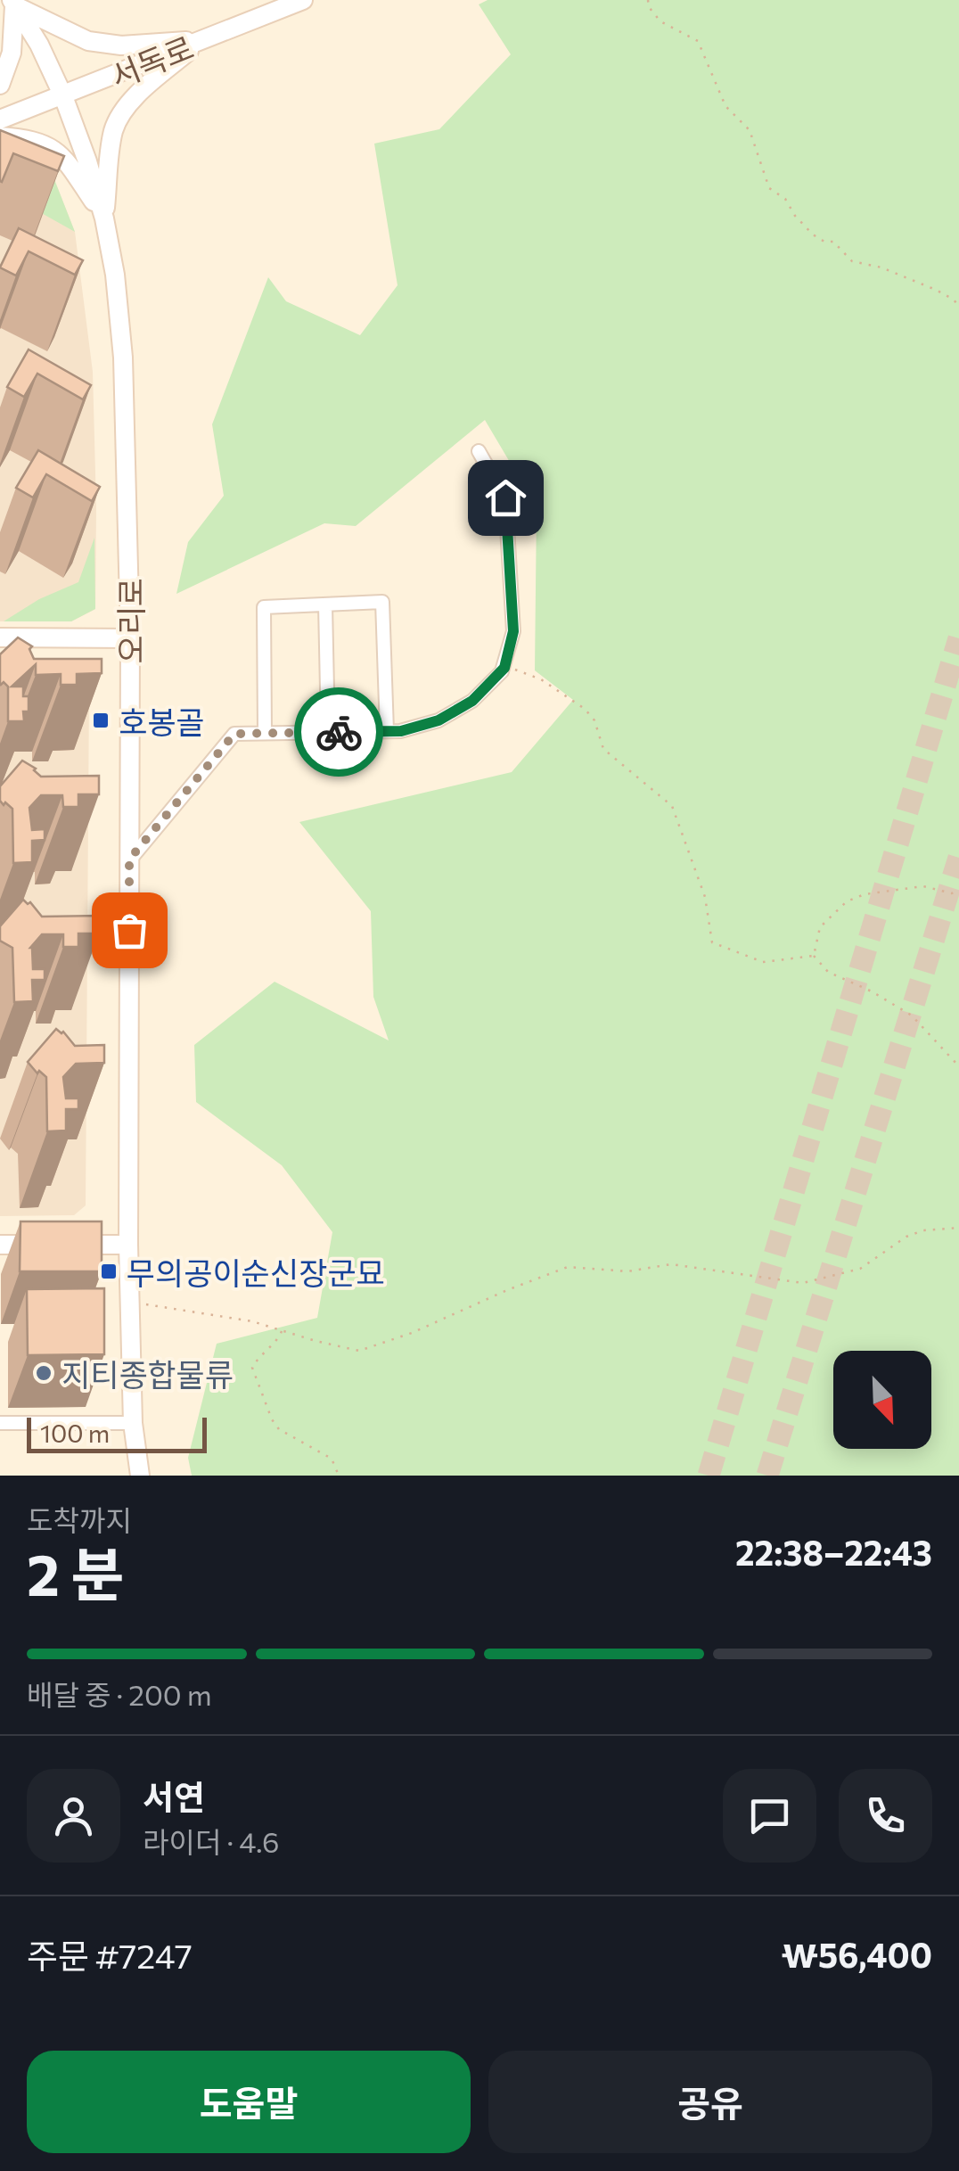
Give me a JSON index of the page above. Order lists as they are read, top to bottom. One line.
{"streets":{"main road":["서독로","오리로"]},"crossings":[["서독로","오리로"]],"places":{"transit":["호봉골","무의공이순신장군묘"],"other":["지티종합물류"]},"scale_bar":"100 m","north":"bottom right","page":{"scale":"100 m","heading":["2 분","도착까지","22:38–22:43"],"panel":["서연","라이더 · 4.6","주문 #7247","₩56,400"],"bar":"배달 중 · 200 m","buttons":["도움말","공유"]}}
